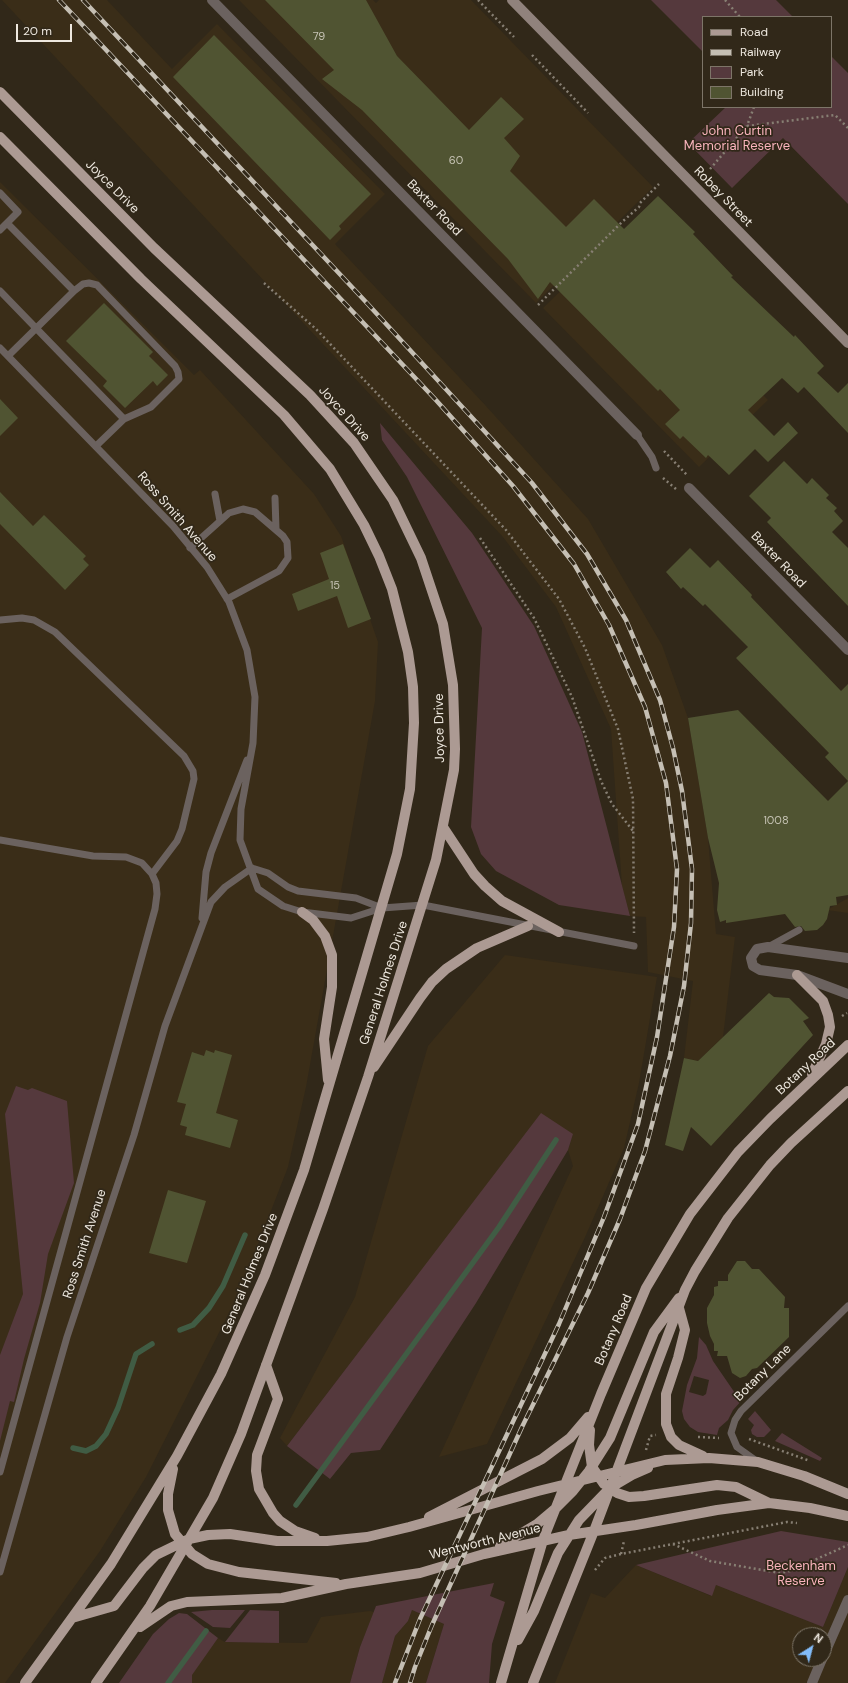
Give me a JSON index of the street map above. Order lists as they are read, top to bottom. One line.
{"streets":{"main road":["Joyce Drive","General Holmes Drive","Botany Road","Wentworth Avenue"],"street":["Robey Street","Baxter Road"],"lane":["Ross Smith Avenue","Botany Lane"]},"crossings":[["Joyce Drive","Ross Smith Avenue"],["Joyce Drive","General Holmes Drive"],["Ross Smith Avenue","General Holmes Drive"],["General Holmes Drive","Wentworth Avenue"],["Botany Road","Wentworth Avenue"]],"parks":["John Curtin Memorial Reserve","Beckenham Reserve"],"house_numbers":["79","60","15","1008"],"legend":["Road","Railway","Park","Building"],"scale_bar":"20 m","north":"top right"}
